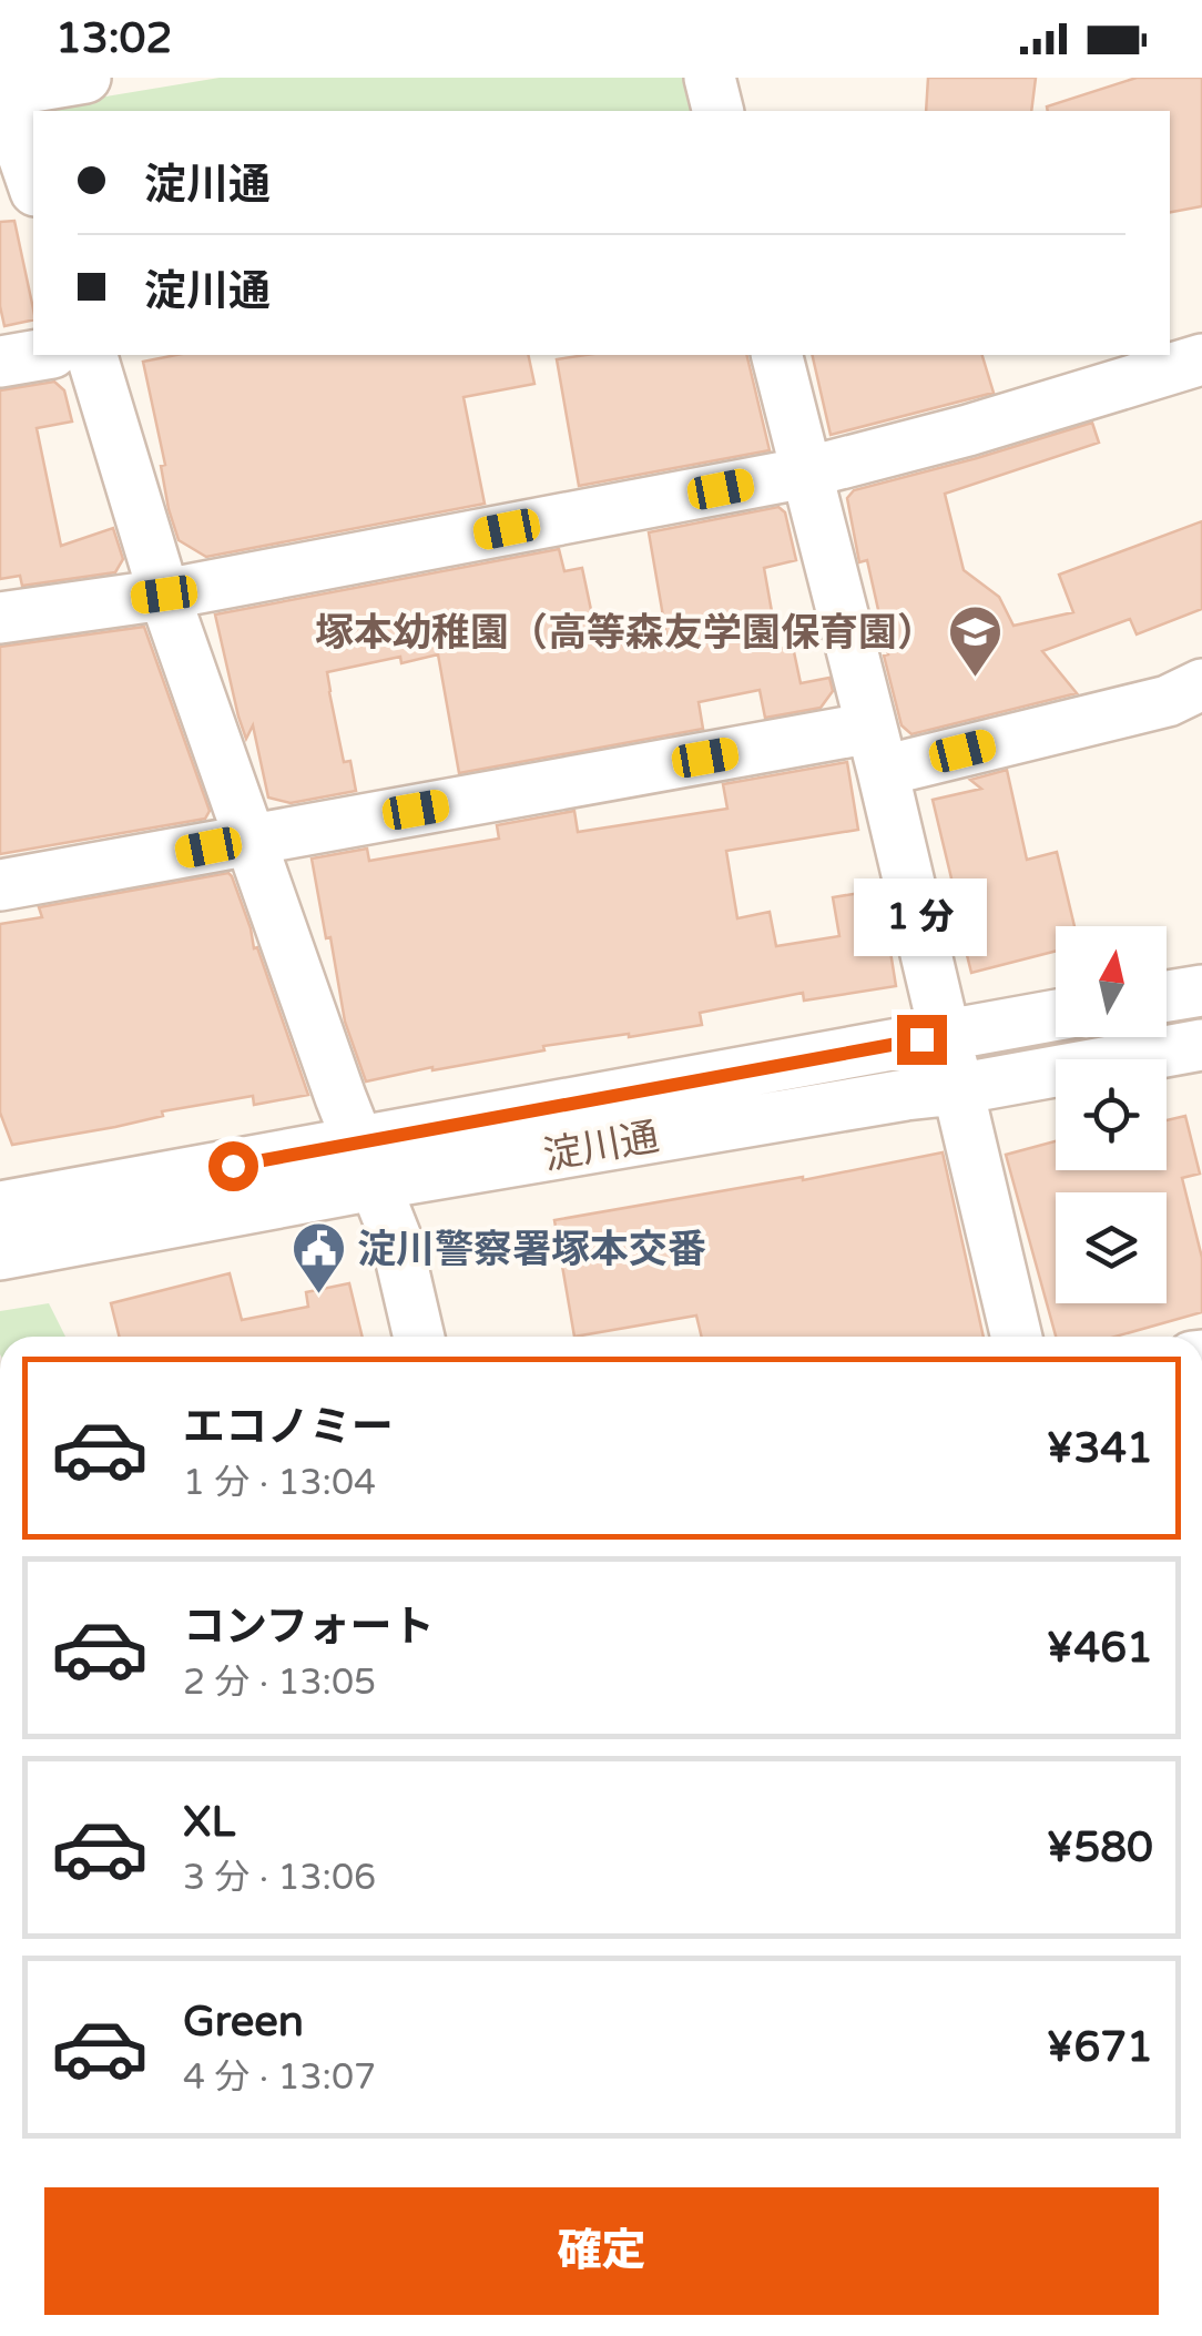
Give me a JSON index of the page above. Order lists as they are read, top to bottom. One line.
{"streets":{"street":["淀川通"]},"places":{"school or university":["塚本幼稚園（高等森友学園保育園）"],"public building":["淀川警察署塚本交番"]},"north":"top","page":{"status":"13:02","banner":["淀川通","淀川通"],"bubble":"1 分","list":[{"name":"エコノミー","note":"1 分 · 13:04","value":"¥341"},{"name":"コンフォート","note":"2 分 · 13:05","value":"¥461"},{"name":"XL","note":"3 分 · 13:06","value":"¥580"},{"name":"Green","note":"4 分 · 13:07","value":"¥671"}],"buttons":"確定"}}
